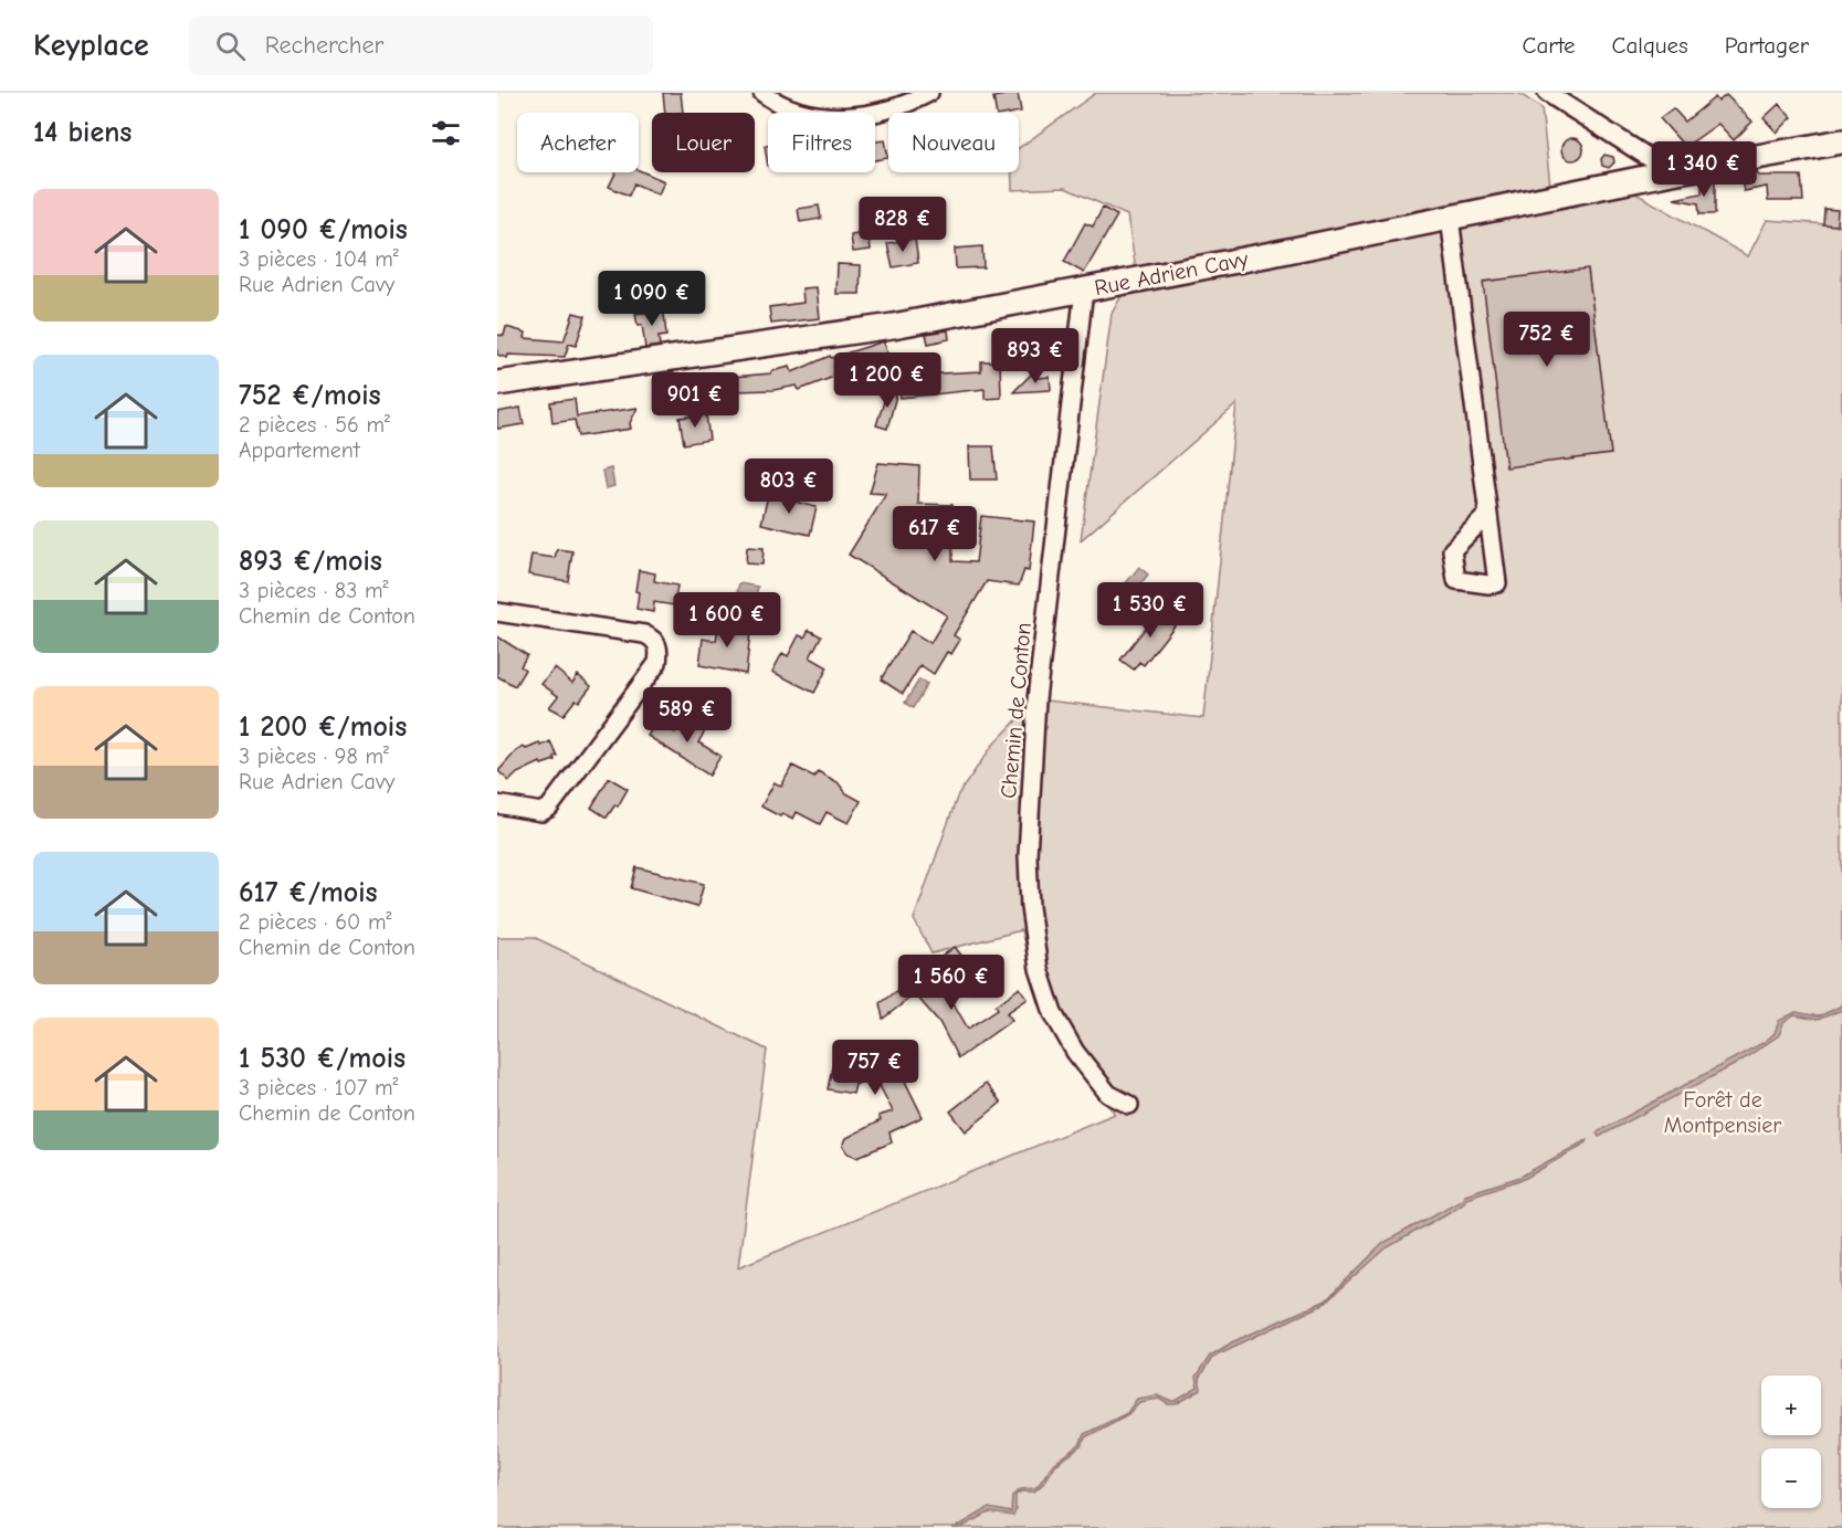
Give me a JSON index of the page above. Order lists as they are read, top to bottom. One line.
{"streets":{"main road":["Rue Adrien Cavy"],"street":["Chemin de Conton"]},"crossings":[["Rue Adrien Cavy","Chemin de Conton"]],"parks":["Forêt de Montpensier"],"page":{"header":"Keyplace","search":"Rechercher","nav":["Carte","Calques","Partager"],"heading":"14 biens","chip":["Acheter","Louer","Filtres","Nouveau"],"price":["1 340 €","828 €","1 090 €","752 €","893 €","1 200 €","901 €","803 €","617 €","1 530 €","1 600 €","589 €","1 560 €","757 €"],"list":[{"name":"1 090 €/mois","note":"3 pièces · 104 m² · Rue Adrien Cavy"},{"name":"752 €/mois","note":"2 pièces · 56 m² · Appartement"},{"name":"893 €/mois","note":"3 pièces · 83 m² · Chemin de Conton"},{"name":"1 200 €/mois","note":"3 pièces · 98 m² · Rue Adrien Cavy"},{"name":"617 €/mois","note":"2 pièces · 60 m² · Chemin de Conton"},{"name":"1 530 €/mois","note":"3 pièces · 107 m² · Chemin de Conton"}],"map_buttons":["+","−"]}}
